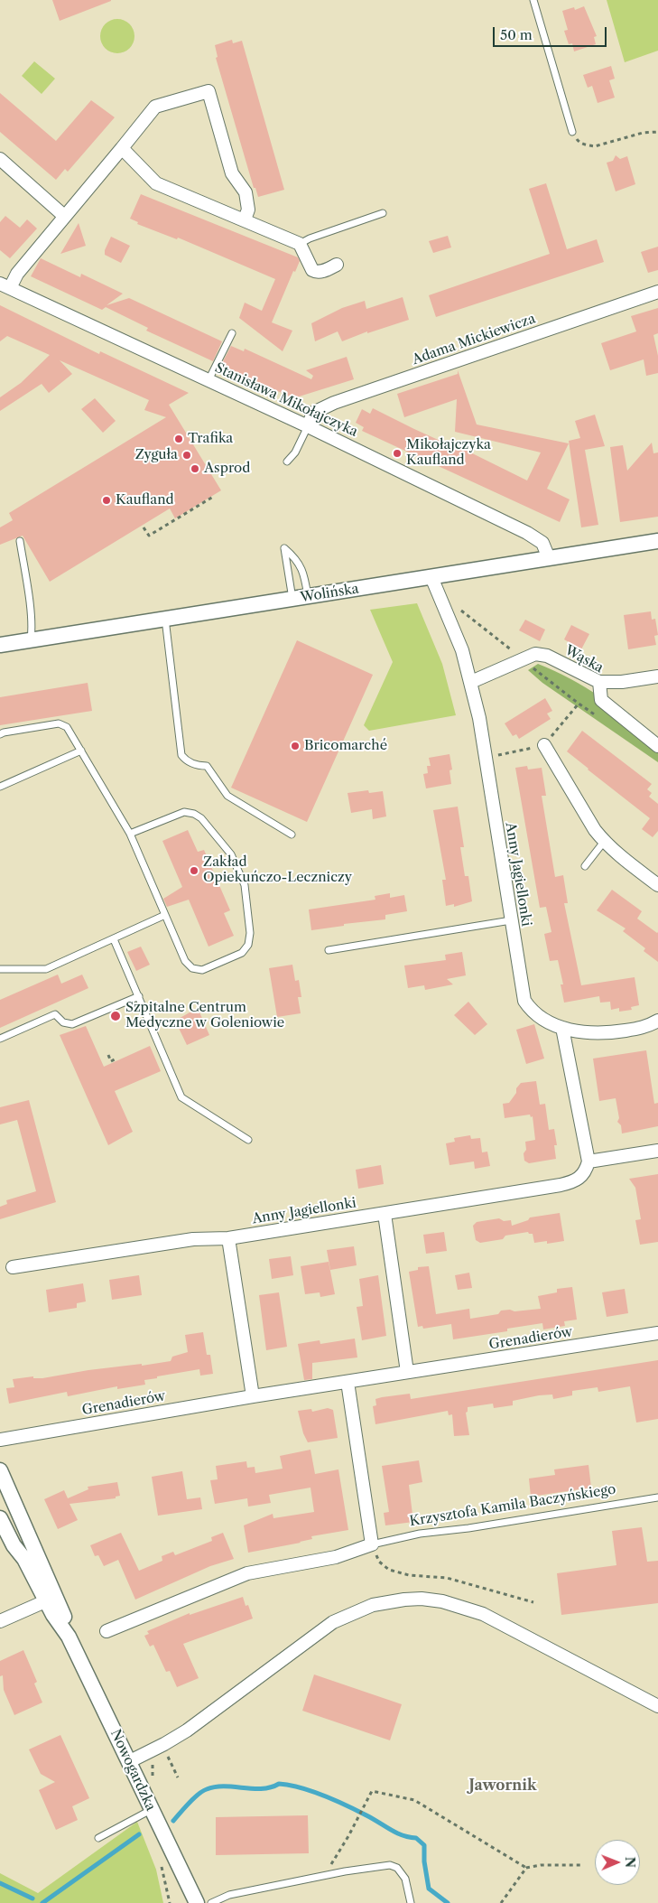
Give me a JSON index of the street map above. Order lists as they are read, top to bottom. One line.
{"streets":{"street":["Adama Mickiewicza","Stanisława Mikołajczyka","Wolińska","Wąska","Anny Jagiellonki","Grenadierów","Krzysztofa Kamila Baczyńskiego","Nowogardzka"]},"crossings":[["Adama Mickiewicza","Stanisława Mikołajczyka"],["Stanisława Mikołajczyka","Wolińska"],["Wolińska","Anny Jagiellonki"],["Wąska","Anny Jagiellonki"]],"districts":["Jawornik"],"places":["Trafika","Mikołajczyka Kaufland","Zyguła","Asprod","Kaufland","Bricomarché","Zakład Opiekuńczo-Leczniczy","Szpitalne Centrum Medyczne w Goleniowie"],"scale_bar":"50 m","north":"right"}
